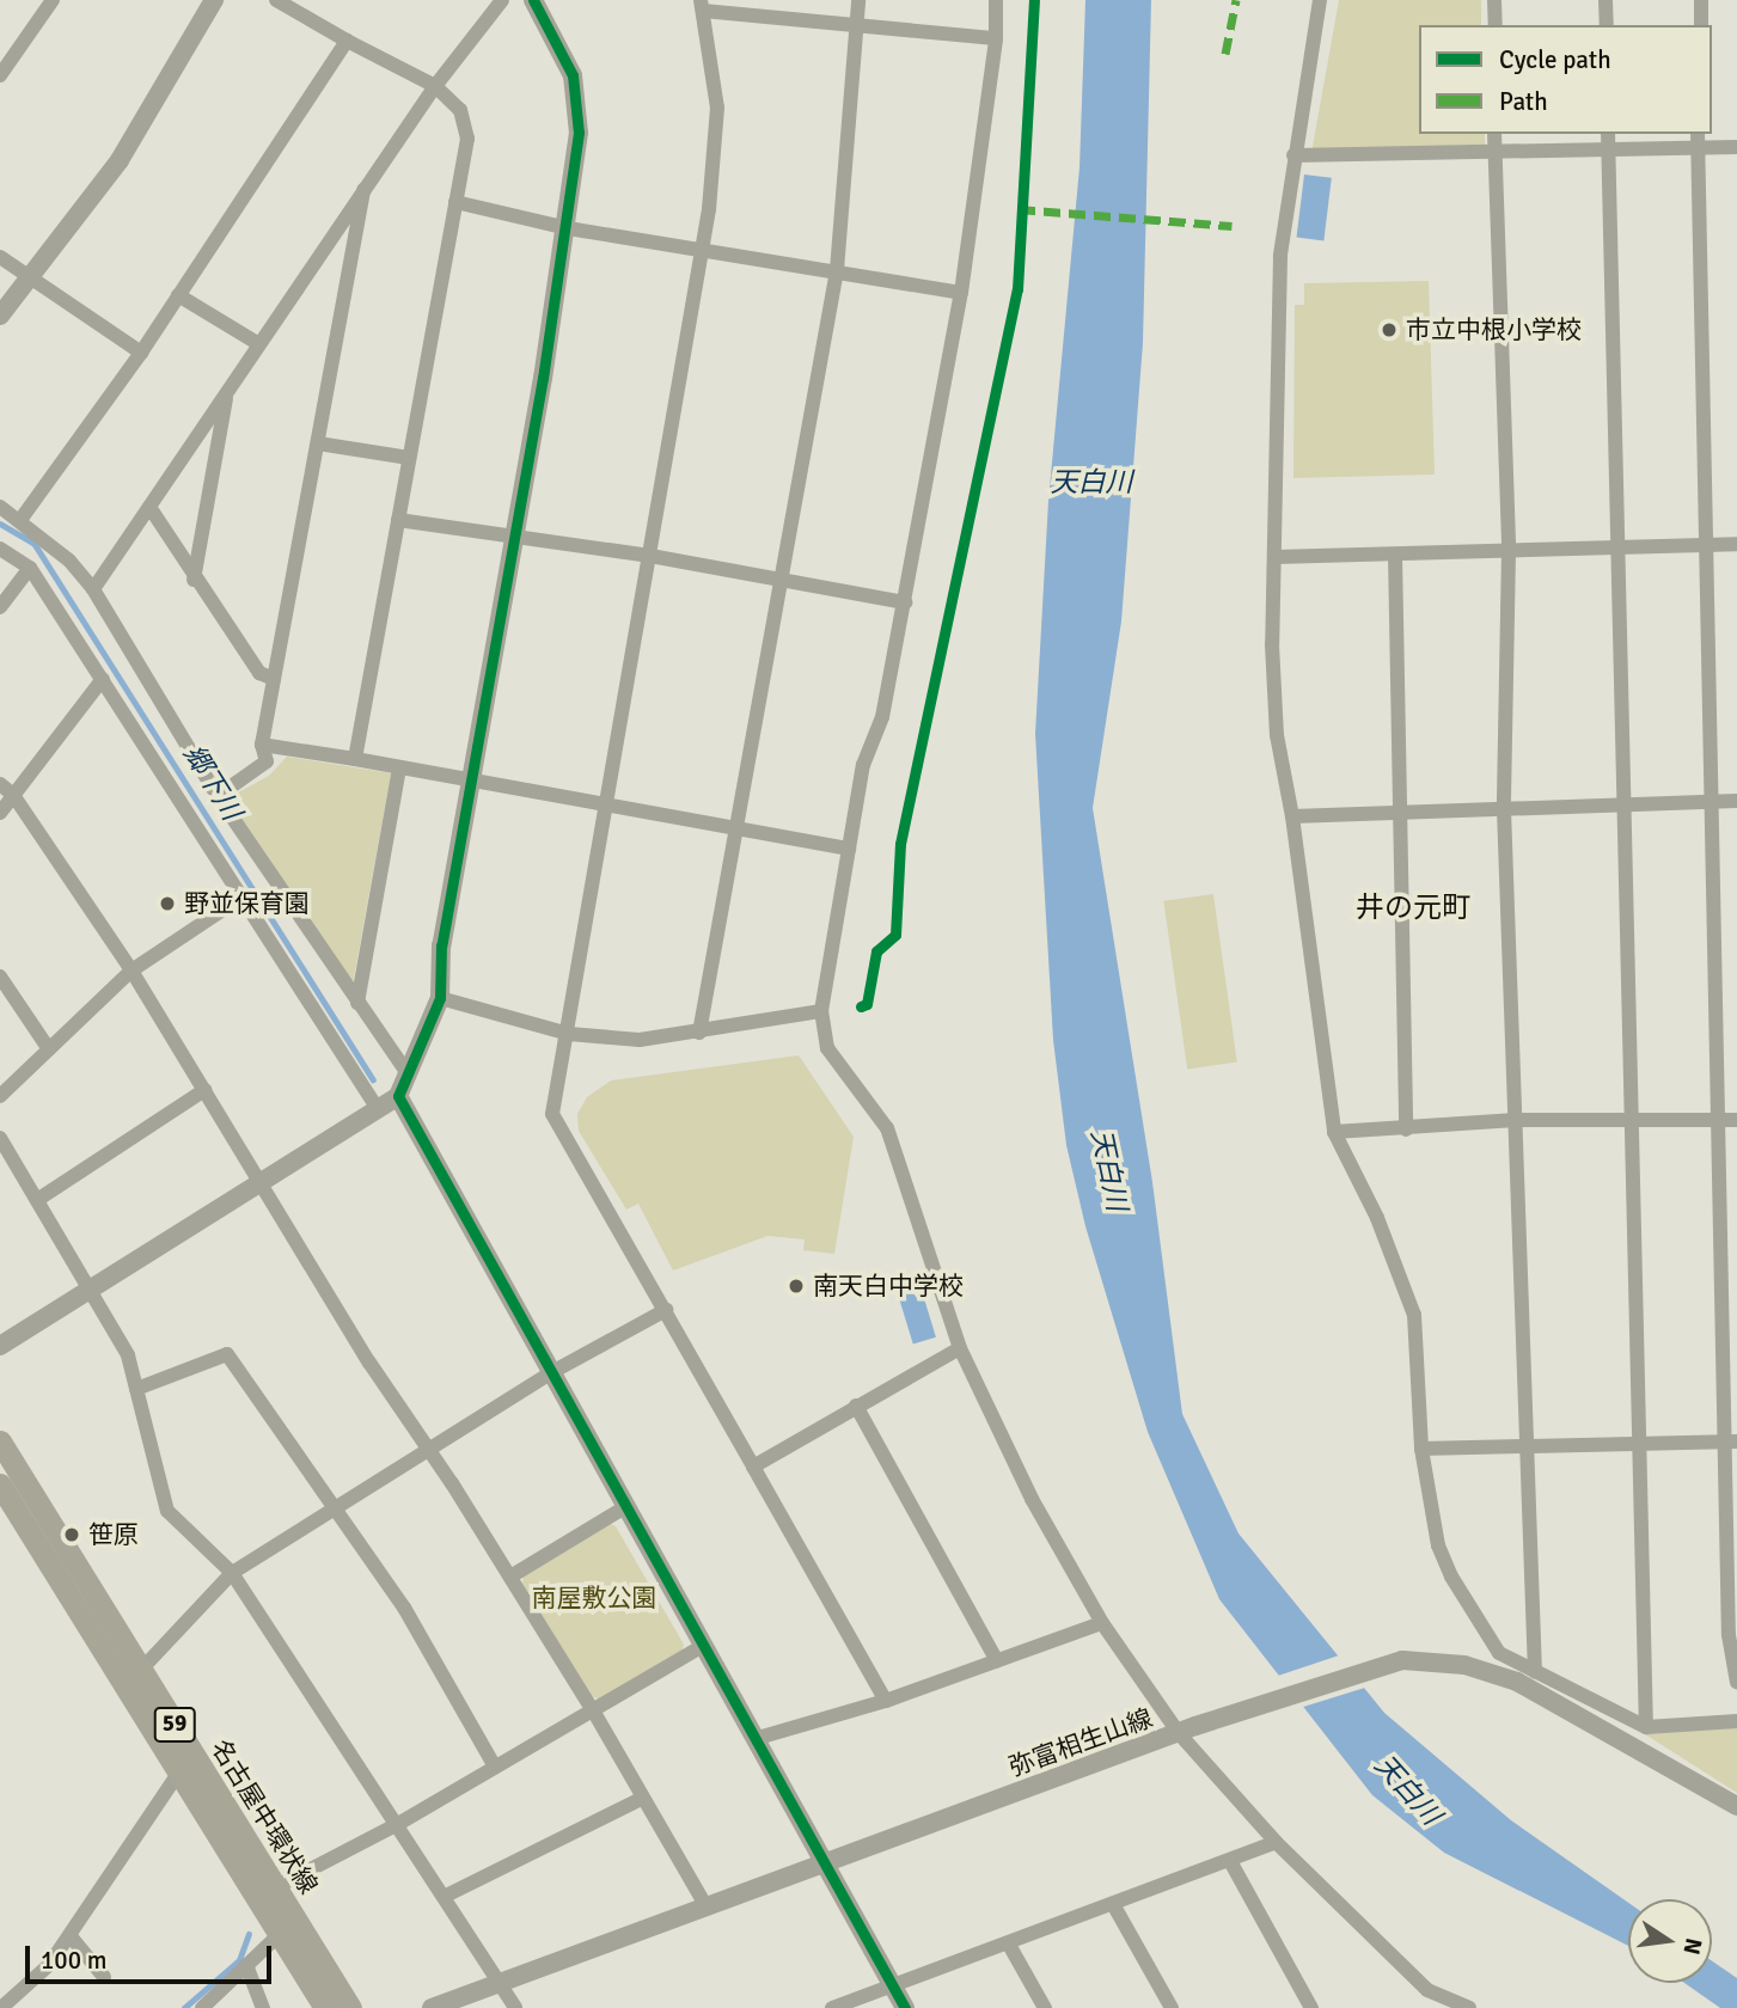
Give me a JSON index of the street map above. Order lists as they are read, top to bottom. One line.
{"streets":{"main road":["59","名古屋中環状線"],"street":["弥富相生山線"]},"districts":["井の元町"],"water":["天白川","郷下川"],"parks":["南屋敷公園"],"places":["市立中根小学校","野並保育園","南天白中学校","笹原"],"legend":["Cycle path","Path"],"scale_bar":"100 m","north":"right"}
